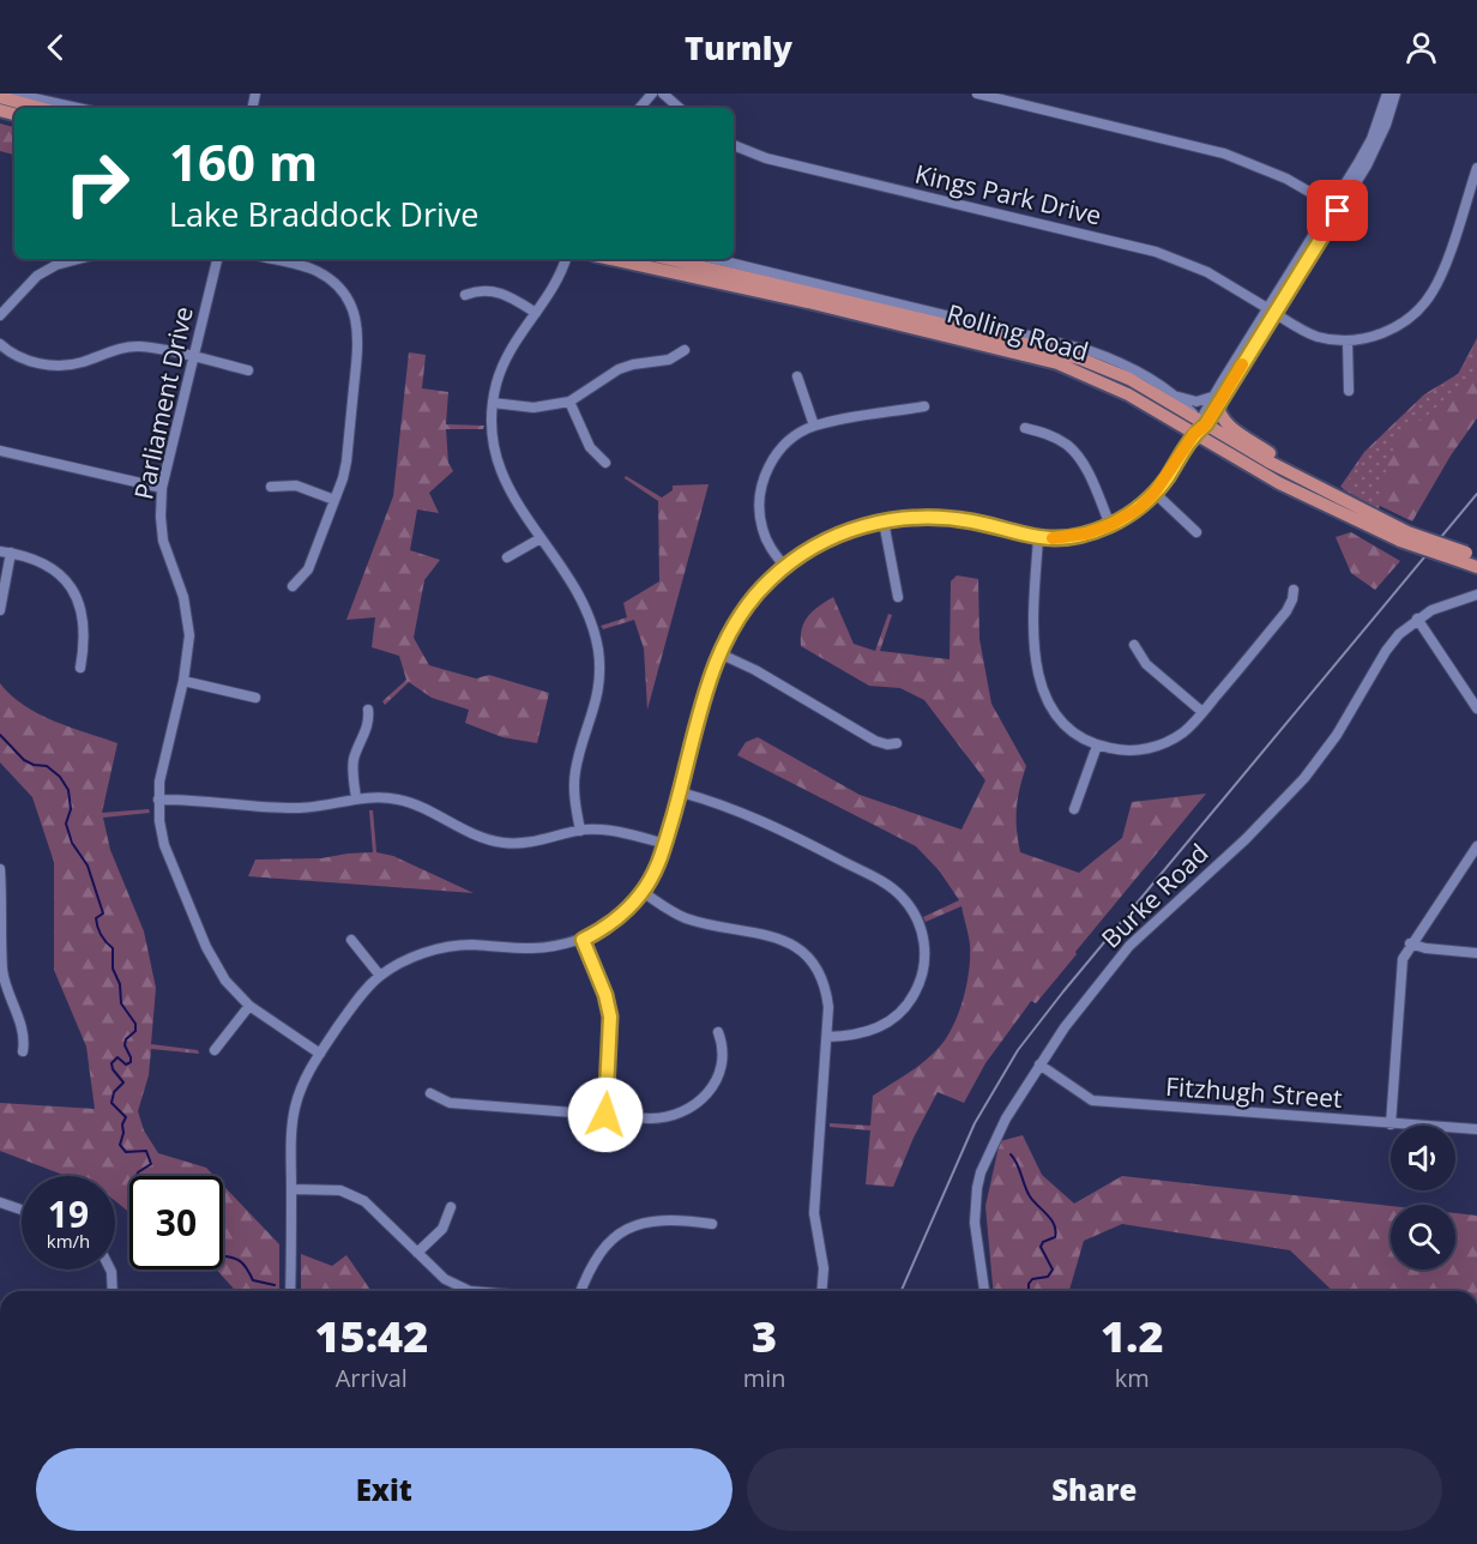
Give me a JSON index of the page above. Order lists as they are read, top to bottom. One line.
{"streets":{"main road":["Rolling Road"],"street":["Kings Park Drive","Parliament Drive","Burke Road","Fitzhugh Street"]},"crossings":[["Burke Road","Fitzhugh Street"]],"page":{"header":"Turnly","turn":["160 m","Lake Braddock Drive"],"speed":"19 km/h","limit":"30","eta":["15:42","Arrival","3","min","1.2","km"],"buttons":["Exit","Share"]}}
